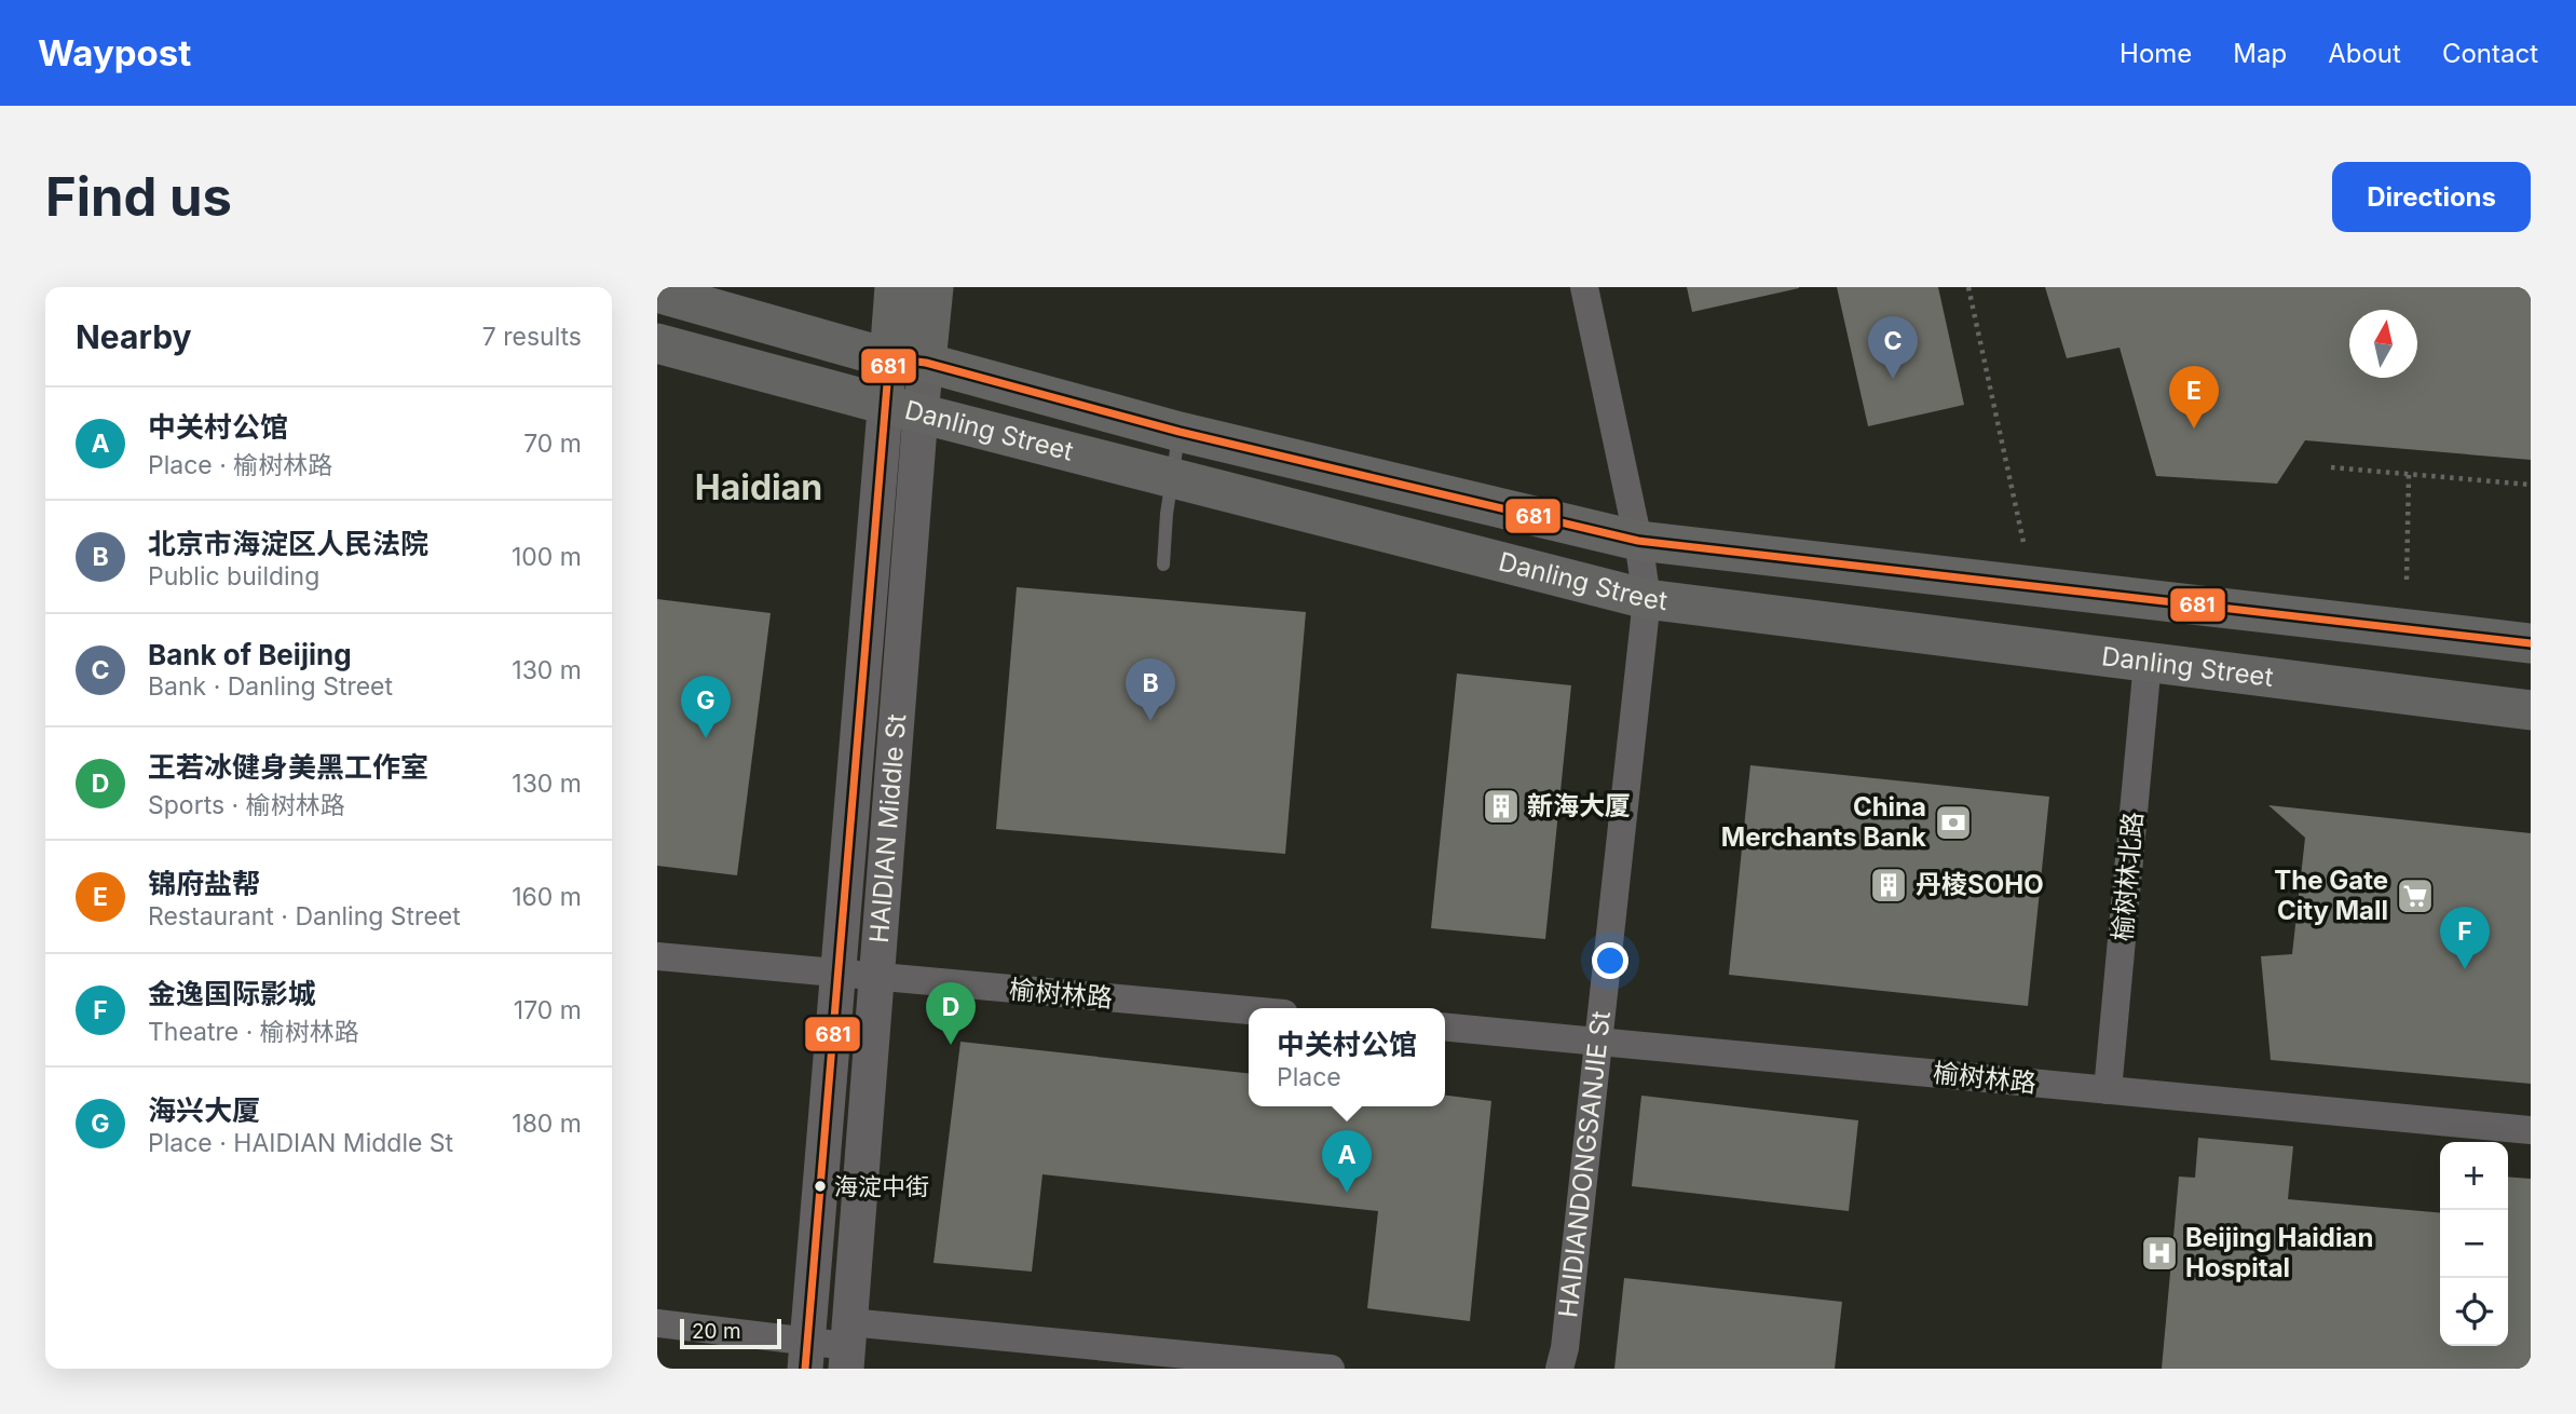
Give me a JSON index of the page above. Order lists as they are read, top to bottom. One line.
{"streets":{"main road":["Danling Street","HAIDIAN Middle St"],"street":["榆树林北路","榆树林路","HAIDIANDONGSANJIE St"]},"crossings":[["Danling Street","HAIDIAN Middle St"],["Danling Street","榆树林北路"],["Danling Street","HAIDIANDONGSANJIE St"],["HAIDIAN Middle St","榆树林路"],["榆树林北路","榆树林路"],["榆树林路","HAIDIANDONGSANJIE St"]],"districts":["Haidian"],"places":{"building":["新海大厦","丹棱SOHO"],"bank":["China Merchants Bank"],"supermarket":["The Gate City Mall"],"other":["海淀中街"],"hospital":["Beijing Haidian Hospital"]},"lines":["transit line 681"],"scale_bar":"20 m","north":"top","page":{"header":"Waypost","nav":["Home","Map","About","Contact"],"buttons":"Directions","title":"Find us","heading":["Nearby","7 results"],"pins":["C","E","B","G","F","D","A"],"list":[{"mark":"A","name":"中关村公馆","note":"Place · 榆树林路","value":"70 m"},{"mark":"B","name":"北京市海淀区人民法院","note":"Public building","value":"100 m"},{"mark":"C","name":"Bank of Beijing","note":"Bank · Danling Street","value":"130 m"},{"mark":"D","name":"王若冰健身美黑工作室","note":"Sports · 榆树林路","value":"130 m"},{"mark":"E","name":"锦府盐帮","note":"Restaurant · Danling Street","value":"160 m"},{"mark":"F","name":"金逸国际影城","note":"Theatre · 榆树林路","value":"170 m"},{"mark":"G","name":"海兴大厦","note":"Place · HAIDIAN Middle St","value":"180 m"}],"popup":["中关村公馆","Place"],"map_buttons":["+","−"],"scale":"20 m"}}
